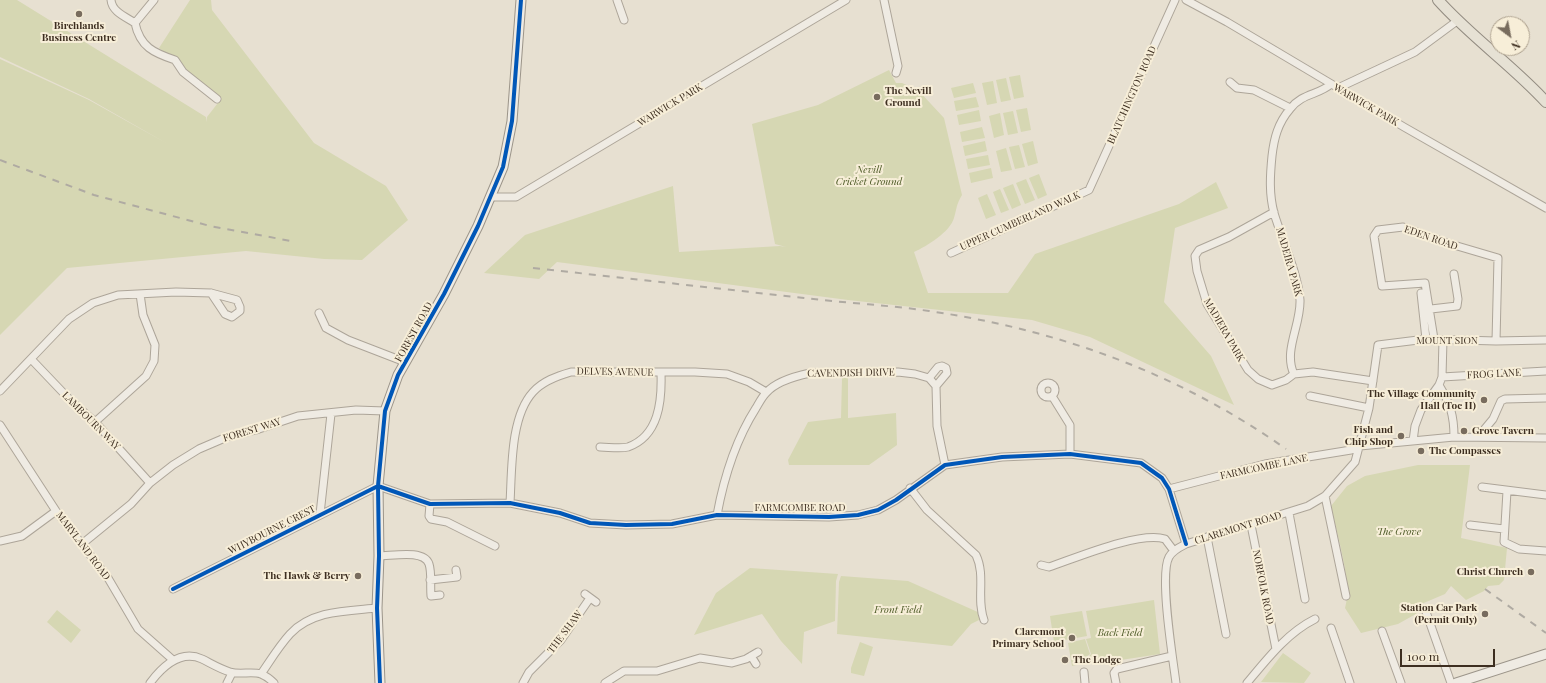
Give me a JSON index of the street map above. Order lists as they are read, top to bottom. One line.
{"streets":{"street":["BLATCHINGTON ROAD","WARWICK PARK","UPPER CUMBERLAND WALK","EDEN ROAD","MADEIRA PARK","MADIERA PARK","FOREST ROAD","MOUNT SION","DELVES AVENUE","CAVENDISH DRIVE","FROG LANE","LAMBOURN WAY","FOREST WAY","FARMCOMBE LANE","FARMCOMBE ROAD","CLAREMONT ROAD","WHYBOURNE CREST","MARYLAND ROAD","NORFOLK ROAD","THE SHAW"]},"crossings":[["BLATCHINGTON ROAD","UPPER CUMBERLAND WALK"],["WARWICK PARK","FOREST ROAD"],["EDEN ROAD","MOUNT SION"],["MADEIRA PARK","MADIERA PARK"],["FOREST ROAD","FOREST WAY"],["FOREST ROAD","FARMCOMBE ROAD"],["FOREST ROAD","WHYBOURNE CREST"],["MOUNT SION","FARMCOMBE LANE"],["MOUNT SION","CLAREMONT ROAD"],["DELVES AVENUE","CAVENDISH DRIVE"],["DELVES AVENUE","FARMCOMBE ROAD"],["CAVENDISH DRIVE","FARMCOMBE ROAD"],["LAMBOURN WAY","FOREST WAY"],["FOREST WAY","WHYBOURNE CREST"],["FOREST WAY","MARYLAND ROAD"],["FARMCOMBE LANE","FARMCOMBE ROAD"],["FARMCOMBE LANE","CLAREMONT ROAD"],["FARMCOMBE ROAD","CLAREMONT ROAD"],["FARMCOMBE ROAD","WHYBOURNE CREST"],["CLAREMONT ROAD","NORFOLK ROAD"]],"parks":["Nevill Cricket Ground","The Grove","Front Field","Back Field"],"places":["Birchlands Business Centre","The Nevill Ground","The Village Community Hall (Toc H)","Grove Tavern","Fish and Chip Shop","The Compasses","Christ Church","The Hawk & Berry","Station Car Park (Permit Only)","Claremont Primary School","The Lodge"],"scale_bar":"100 m","north":"bottom right"}
